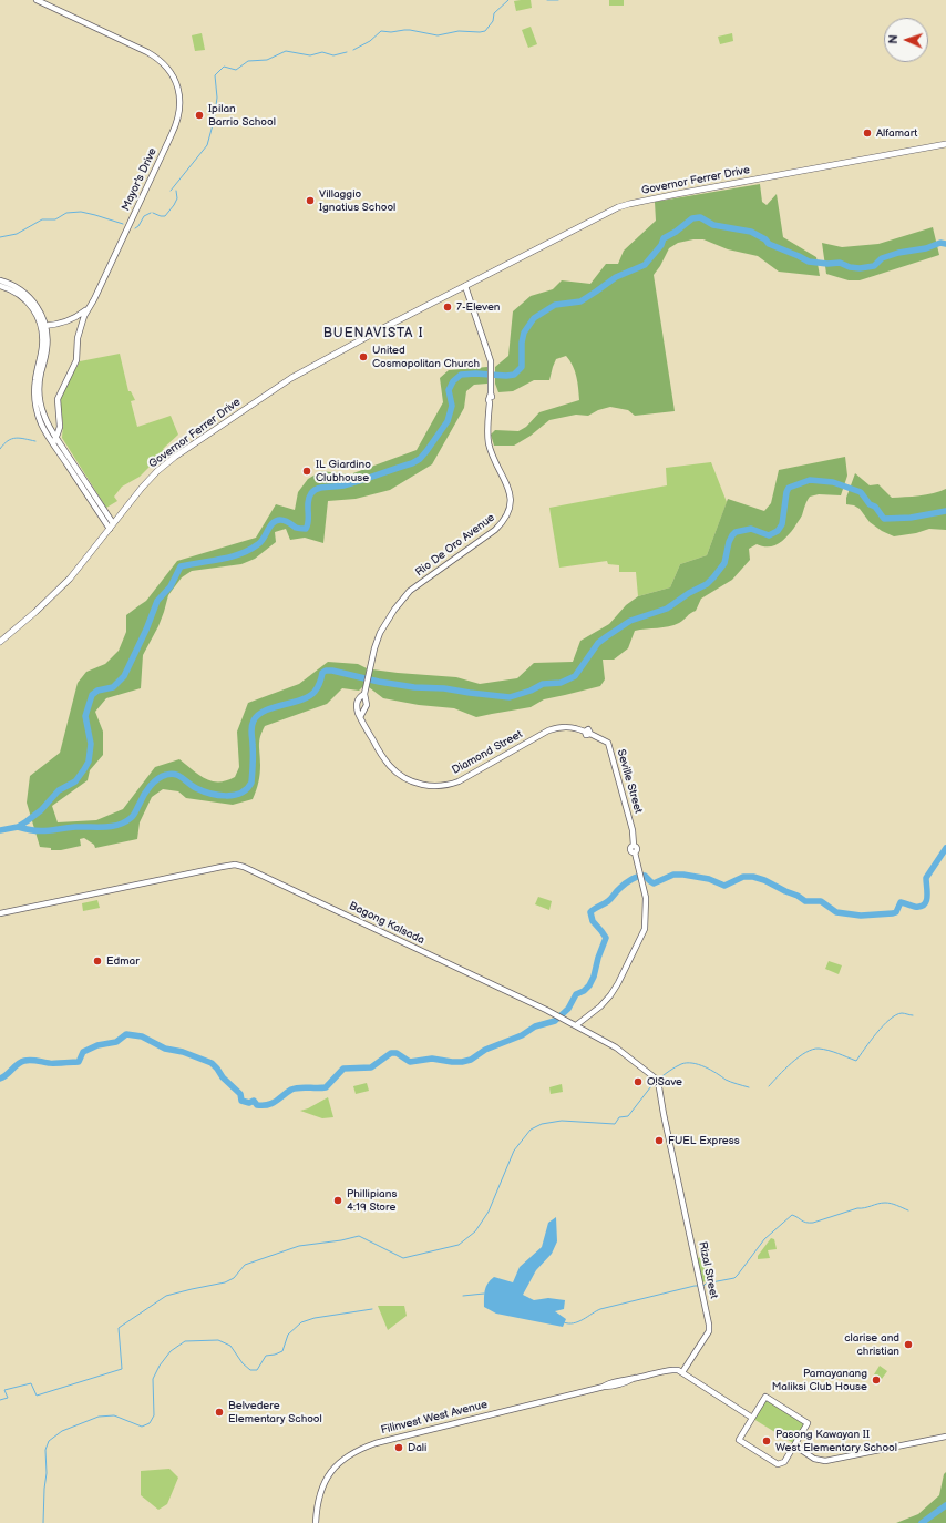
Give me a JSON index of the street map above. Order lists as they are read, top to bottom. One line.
{"streets":{"main road":["Governor Ferrer Drive"],"street":["Mayor's Drive","Rio De Oro Avenue","Diamond Street","Seville Street","Bagong Kalsada","Rizal Street","Filinvest West Avenue"]},"crossings":[["Governor Ferrer Drive","Rio De Oro Avenue"],["Rio De Oro Avenue","Diamond Street"],["Diamond Street","Seville Street"],["Seville Street","Bagong Kalsada"],["Bagong Kalsada","Rizal Street"],["Rizal Street","Filinvest West Avenue"]],"districts":["BUENAVISTA I"],"places":["Ipilan Barrio School","Alfamart","Villaggio Ignatius School","7-Eleven","United Cosmopolitan Church","IL Giardino Clubhouse","Edmar","O!Save","FUEL Express","Phillipians 4:19 Store","clarise and christian","Pamayanang Maliksi Club House","Belvedere Elementary School","Pasong Kawayan II West Elementary School","Dali"],"north":"left"}
